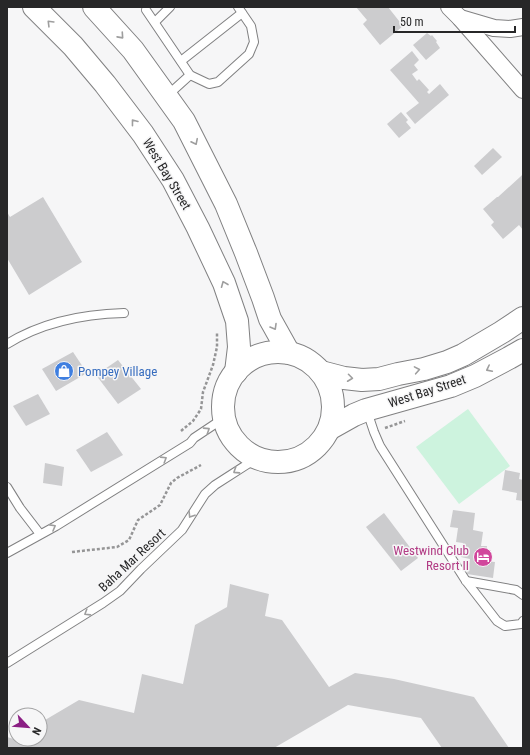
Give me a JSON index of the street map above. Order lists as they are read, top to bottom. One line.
{"streets":{"main road":["West Bay Street"],"lane":["Baha Mar Resort"]},"crossings":[["West Bay Street","Baha Mar Resort"]],"places":{"shop":["Pompey Village"],"hotel":["Westwind Club Resort II"]},"scale_bar":"50 m","north":"bottom right"}
